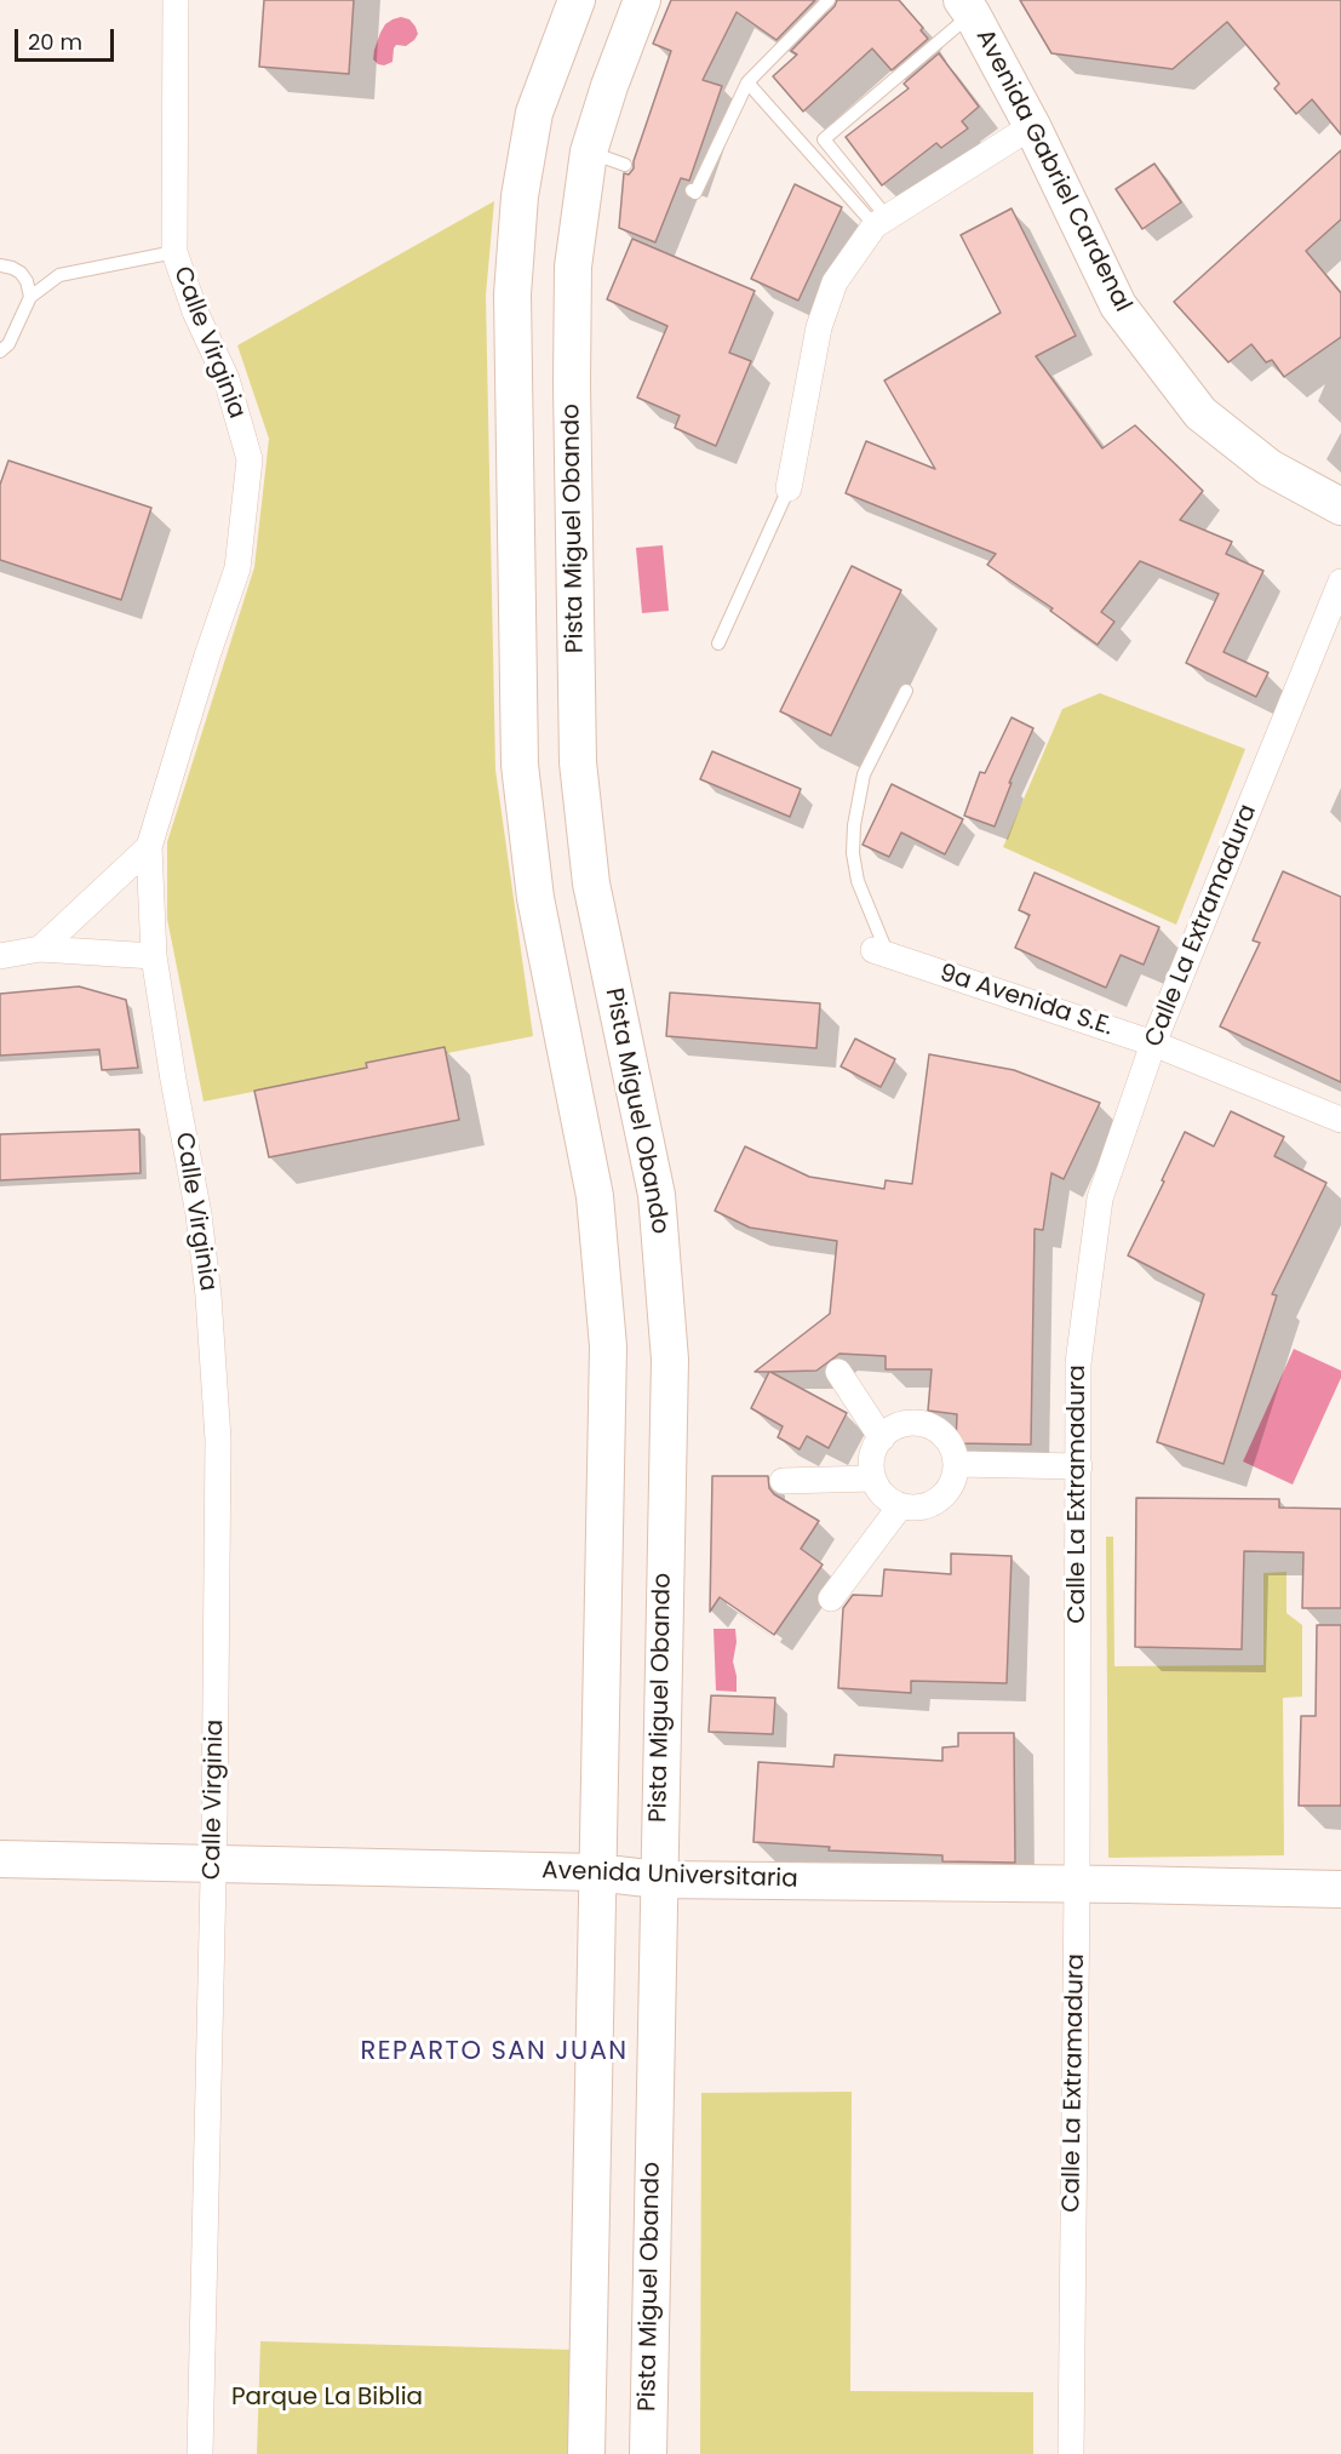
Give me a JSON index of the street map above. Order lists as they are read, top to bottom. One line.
{"streets":{"main road":["Avenida Gabriel Cardenal","Pista Miguel Obando","Avenida Universitaria"],"street":["Calle Virginia","Calle La Extramadura","9a Avenida S.E."]},"crossings":[["Calle Virginia","Avenida Universitaria"],["Pista Miguel Obando","Avenida Universitaria"],["Calle La Extramadura","9a Avenida S.E."],["Calle La Extramadura","Avenida Universitaria"]],"districts":["REPARTO SAN JUAN"],"parks":["Parque La Biblia"],"scale_bar":"20 m"}
